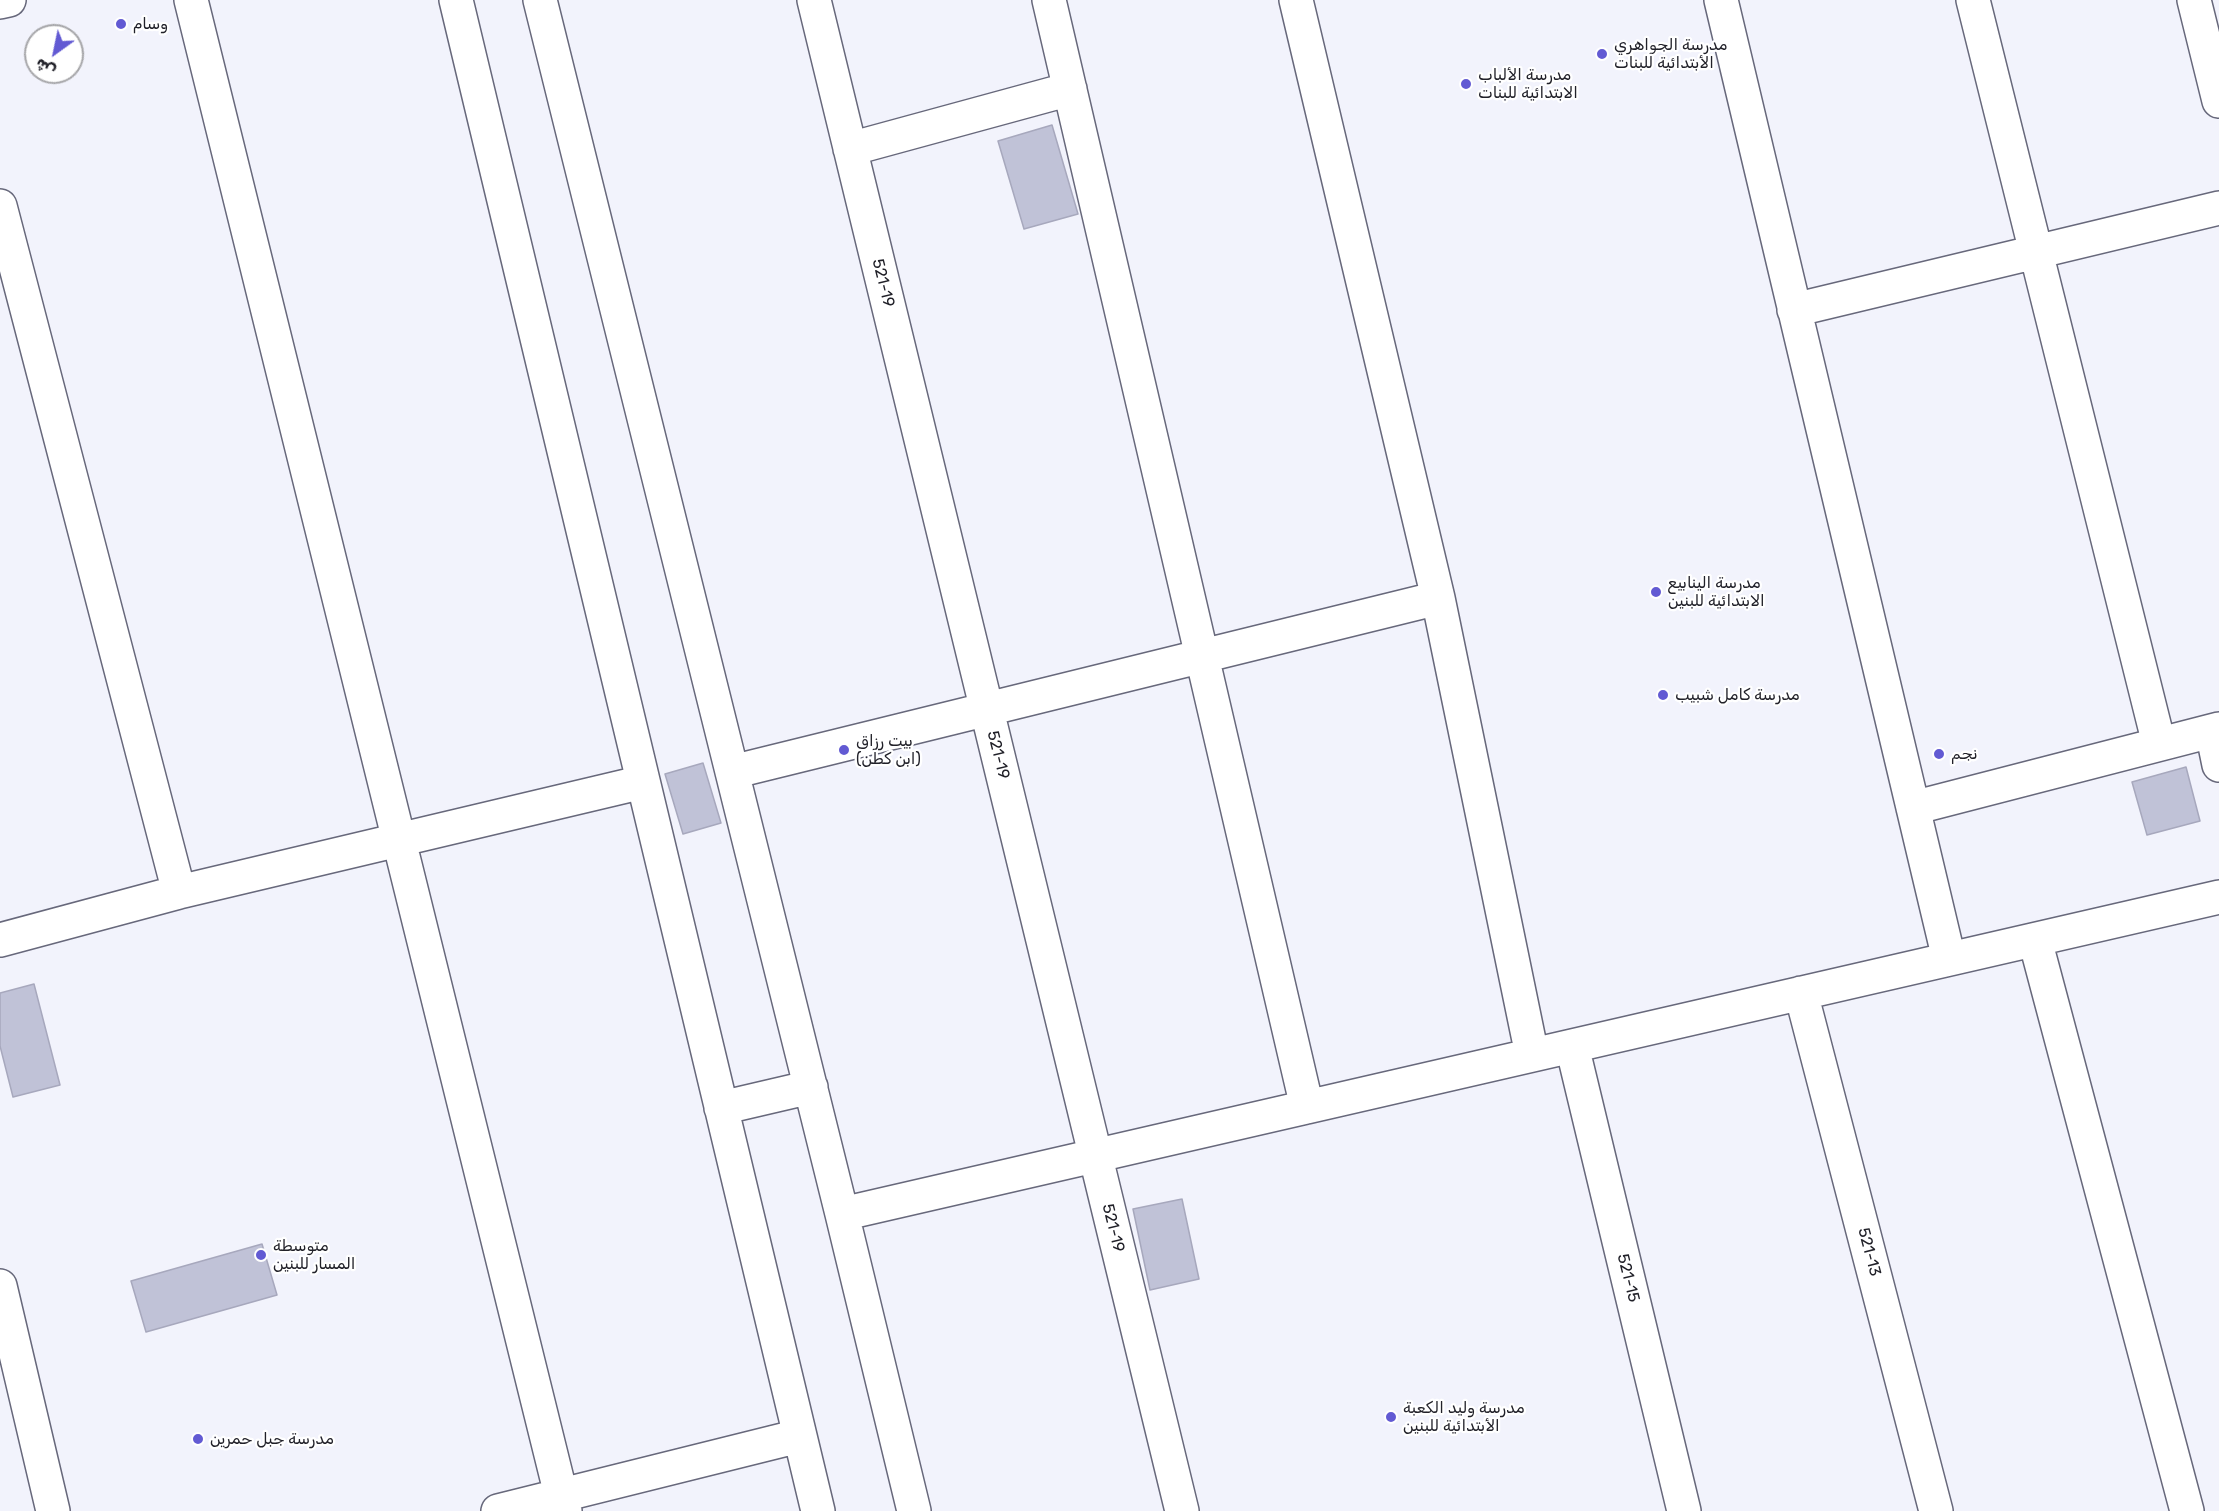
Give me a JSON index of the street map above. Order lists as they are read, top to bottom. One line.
{"streets":{"street":["521-19","521-13","521-15"]},"places":["وسام","مدرسة الجواهري الأبتدائية للبنات","مدرسة الألباب الابتدائية للبنات","مدرسة الينابيع الابتدائية للبنين","مدرسة كامل شبيب","بيت رزاق (ابن كطن)","نجم","متوسطة المسار للبنين","مدرسة وليد الكعبة الأبتدائية للبنين","مدرسة جبل حمرين"],"north":"bottom left"}
